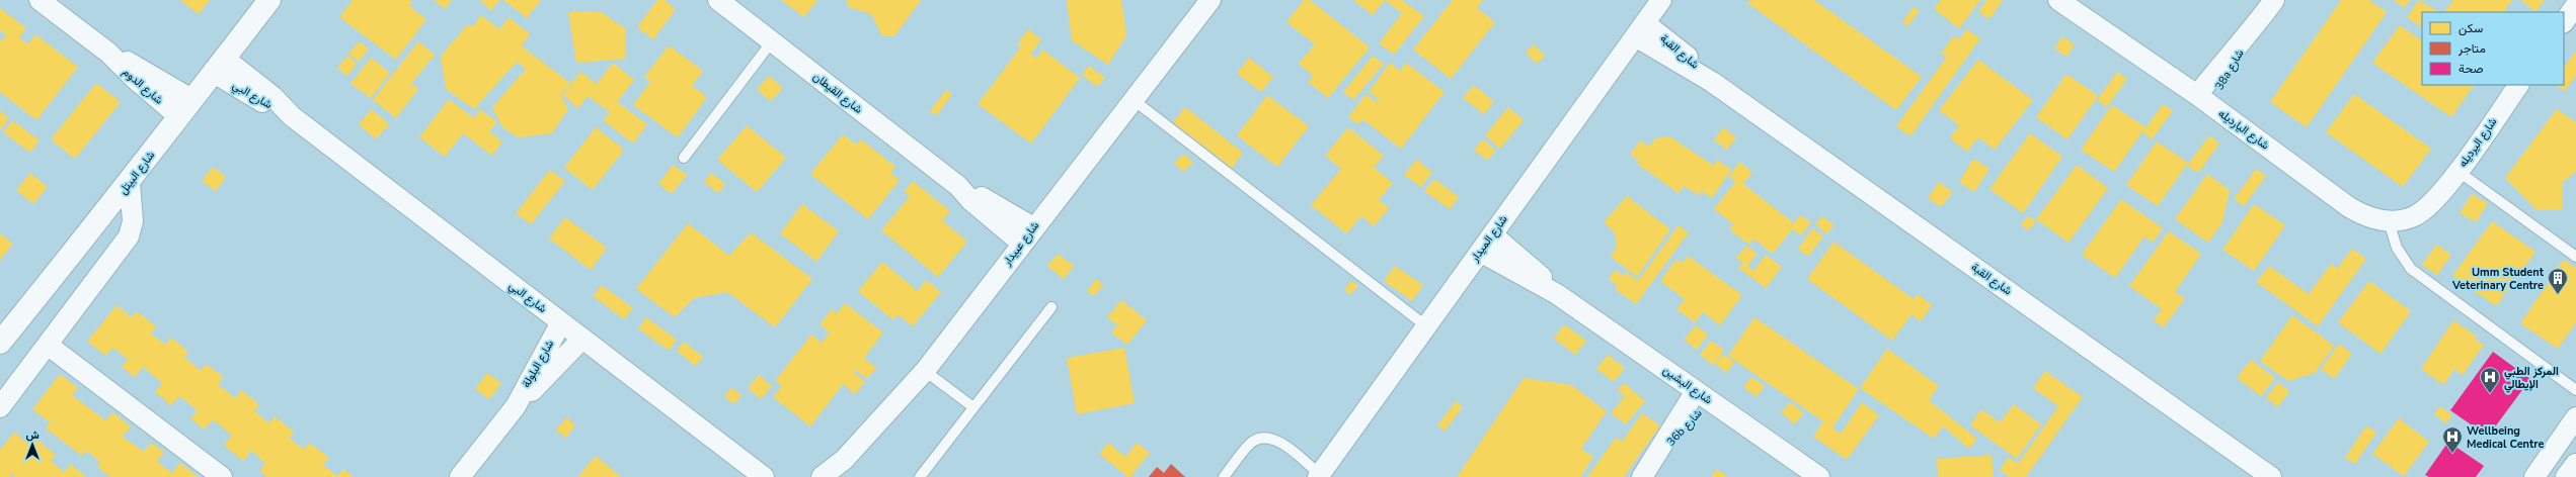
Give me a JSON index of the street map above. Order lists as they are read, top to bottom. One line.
{"streets":{"street":["شارع القبة","38a شارع","شارع الدوم","شارع القيطان","شارع البي","شارع اليارديله","شارع اليرديله","شارع البيتل","شارع الميدار","شارع عبيدار","شارع البلولة","شارع البشين","36b شارع"]},"crossings":[["شارع القبة","شارع الميدار"],["38a شارع","شارع اليارديله"],["شارع الدوم","شارع البيتل"],["شارع القيطان","شارع عبيدار"],["شارع البي","شارع البيتل"],["شارع البي","شارع البلولة"],["شارع اليارديله","شارع اليرديله"],["شارع الميدار","شارع البشين"],["شارع البشين","36b شارع"]],"places":{"building":["Umm Student Veterinary Centre"],"hospital":["المركز الطبي الإيطالي","Wellbeing Medical Centre"]},"legend":["سكن","متاجر","صحة"],"north":"top"}
